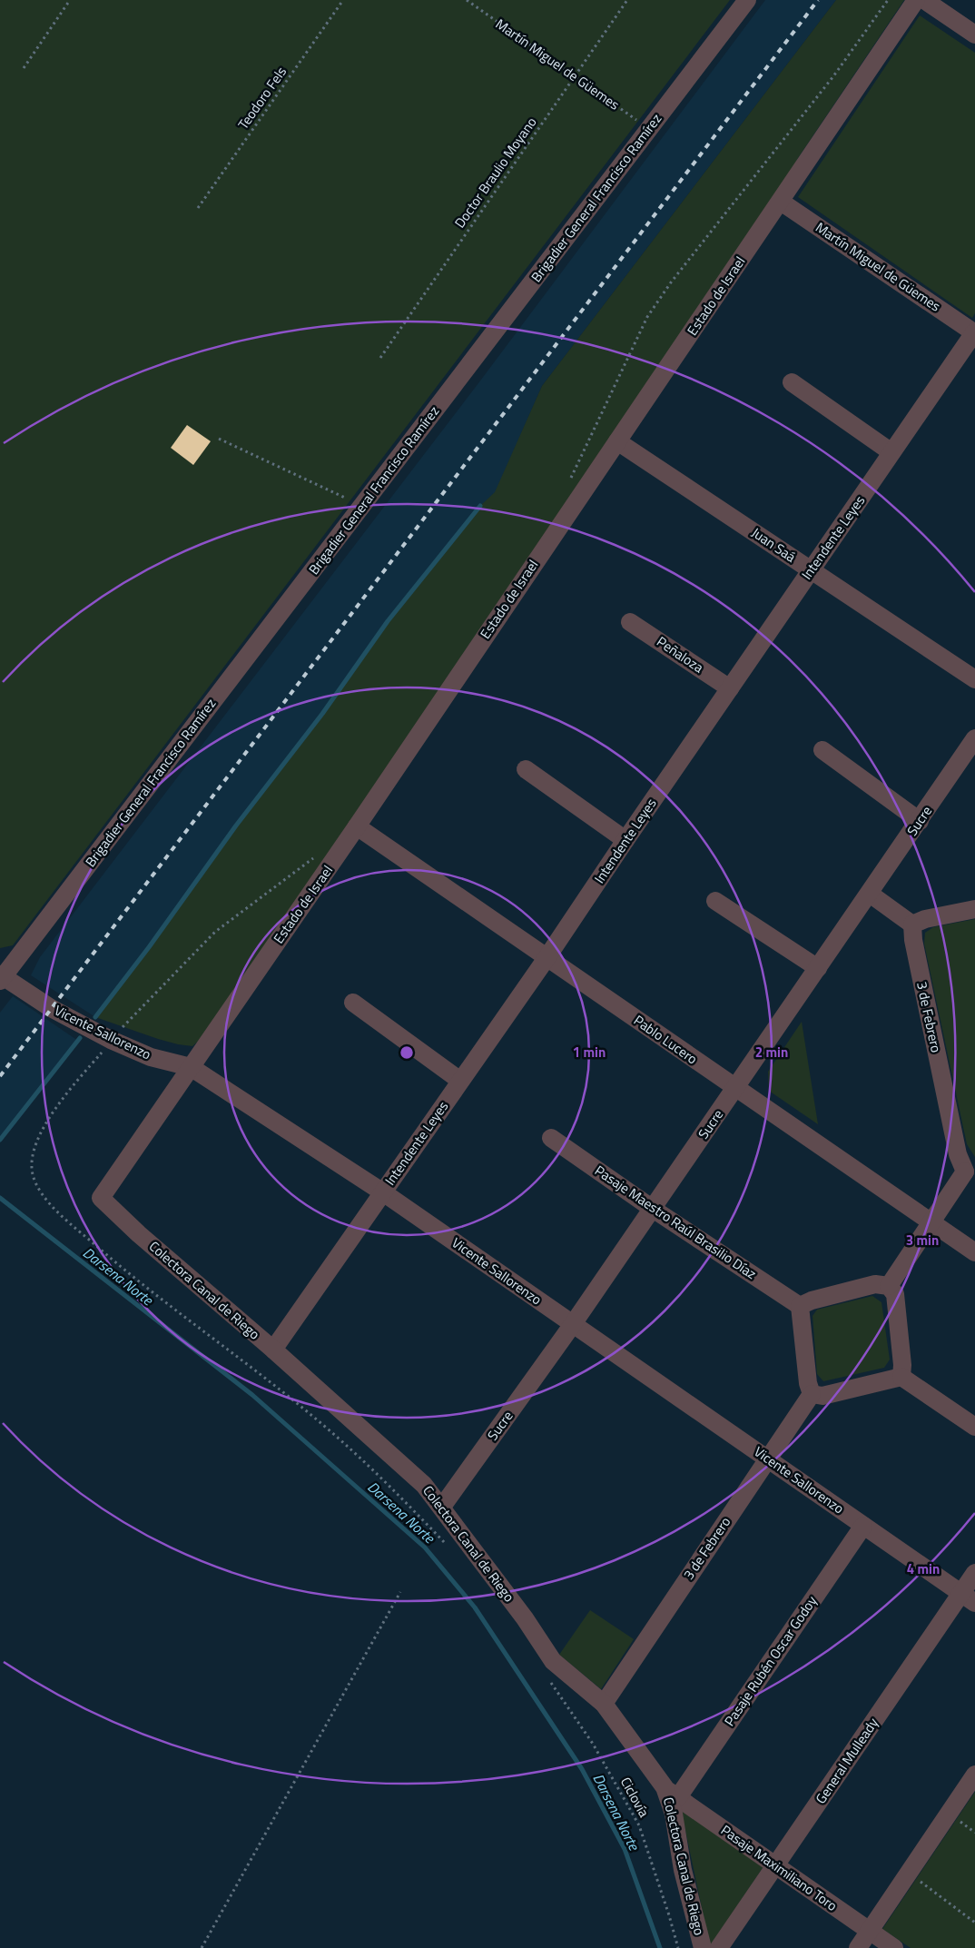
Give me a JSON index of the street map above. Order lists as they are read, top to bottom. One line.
{"streets":{"street":["Martín Miguel de Güemes","Brigadier General Francisco Ramírez","Estado de Israel","Intendente Leyes","Juan Saá","Peñaloza","Sucre","3 de Febrero","Vicente Sallorenzo","Pablo Lucero","Pasaje Maestro Raúl Brasilio Díaz","Colectora Canal de Riego","Pasaje Rubén Oscar Godoy","General Mulleady","Pasaje Maximiliano Toro"],"path":["Teodoro Fels","Doctor Braulio Moyano","Ciclovía"]},"crossings":[["Martín Miguel de Güemes","Brigadier General Francisco Ramírez"],["Martín Miguel de Güemes","Estado de Israel"],["Martín Miguel de Güemes","Intendente Leyes"],["Brigadier General Francisco Ramírez","Vicente Sallorenzo"],["Estado de Israel","Juan Saá"],["Estado de Israel","Vicente Sallorenzo"],["Estado de Israel","Pablo Lucero"],["Estado de Israel","Colectora Canal de Riego"],["Intendente Leyes","Juan Saá"],["Intendente Leyes","Peñaloza"],["Intendente Leyes","Vicente Sallorenzo"],["Intendente Leyes","Pablo Lucero"],["Intendente Leyes","Colectora Canal de Riego"],["Sucre","Vicente Sallorenzo"],["Sucre","Pablo Lucero"],["Sucre","Pasaje Maestro Raúl Brasilio Díaz"],["Sucre","Colectora Canal de Riego"],["3 de Febrero","Vicente Sallorenzo"],["3 de Febrero","Pablo Lucero"],["3 de Febrero","Colectora Canal de Riego"],["Vicente Sallorenzo","Pasaje Rubén Oscar Godoy"],["Vicente Sallorenzo","General Mulleady"],["Colectora Canal de Riego","Pasaje Rubén Oscar Godoy"],["Colectora Canal de Riego","Pasaje Maximiliano Toro"],["Pasaje Rubén Oscar Godoy","Pasaje Maximiliano Toro"],["General Mulleady","Pasaje Maximiliano Toro"]],"water":["Darsena Norte"],"rings":["1 min","2 min","3 min","4 min"]}
